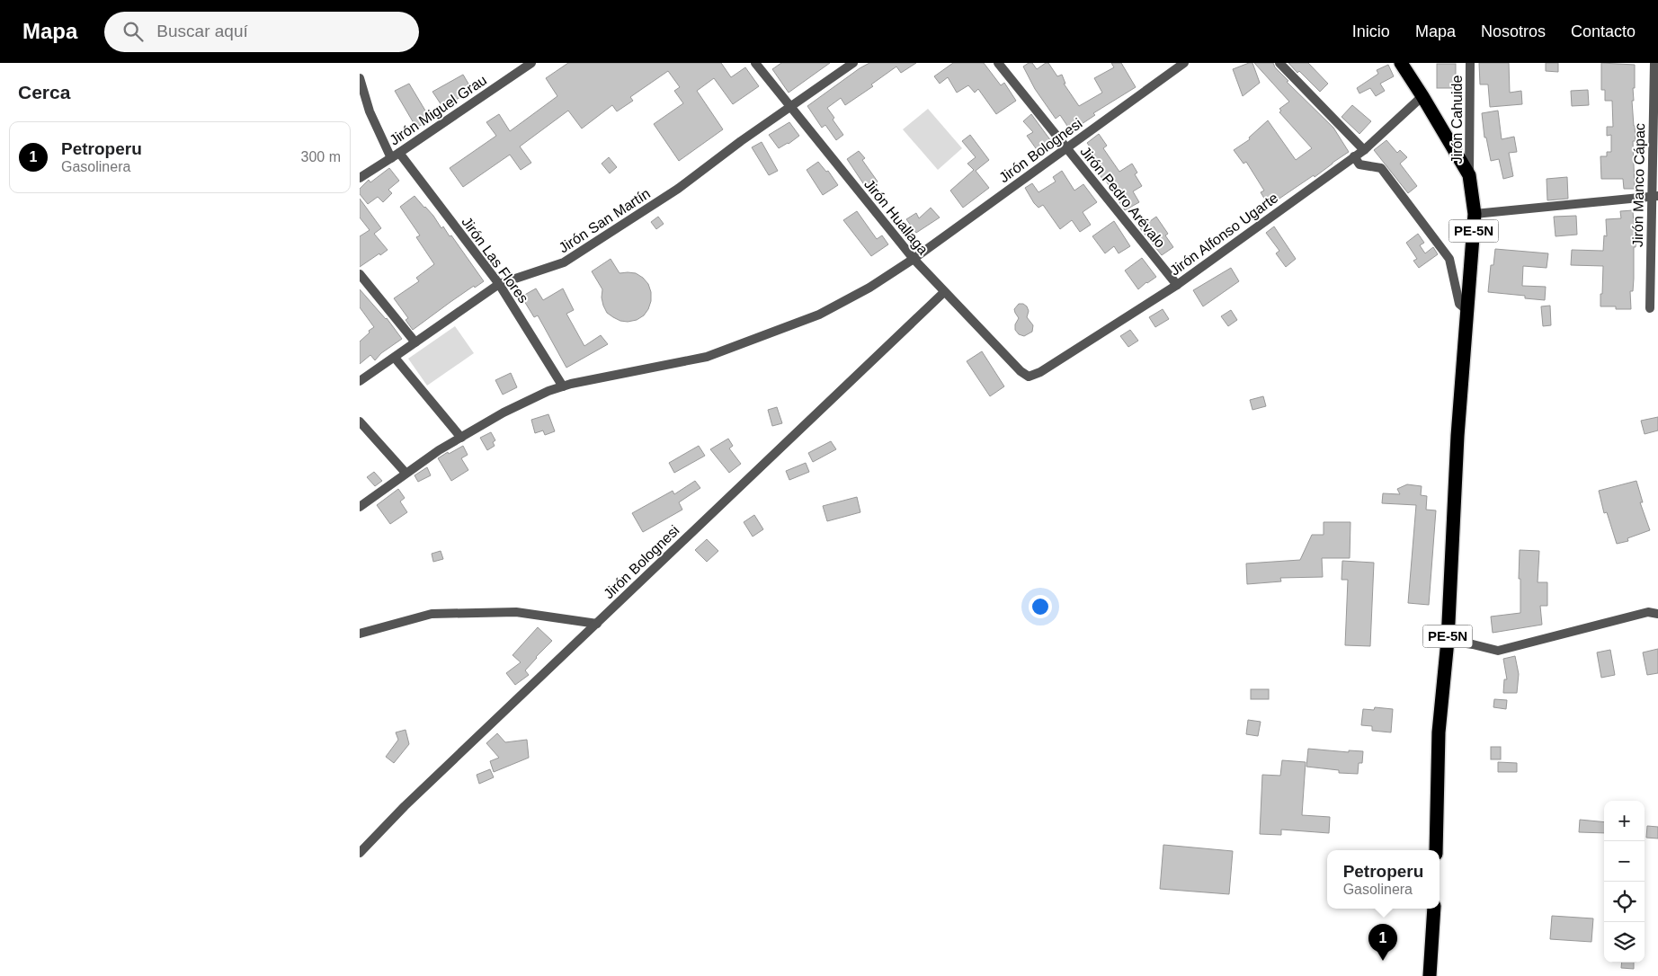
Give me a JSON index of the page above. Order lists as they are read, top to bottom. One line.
{"streets":{"highway":["PE-5N"],"street":["Jirón Miguel Grau","Jirón Cahuide","Jirón Bolognesi","Jirón Manco Cápac","Jirón Pedro Arévalo","Jirón Huallaga","Jirón San Martín","Jirón Alfonso Ugarte","Jirón Las Flores"]},"crossings":[["Jirón Miguel Grau","Jirón Las Flores"],["Jirón Cahuide","PE-5N"],["Jirón Bolognesi","Jirón Pedro Arévalo"],["Jirón Bolognesi","Jirón Huallaga"],["Jirón Bolognesi","Jirón Las Flores"],["Jirón Pedro Arévalo","Jirón Alfonso Ugarte"],["Jirón Huallaga","Jirón San Martín"],["Jirón Huallaga","Jirón Alfonso Ugarte"],["Jirón San Martín","Jirón Las Flores"],["PE-5N","Jirón Alfonso Ugarte"]],"page":{"header":"Mapa","search":"Buscar aquí","nav":["Inicio","Mapa","Nosotros","Contacto"],"heading":"Cerca","list":[{"mark":"1","name":"Petroperu","note":"Gasolinera","value":"300 m"}],"map_buttons":["+","−"],"popup":["Petroperu","Gasolinera"],"pins":"1"}}
